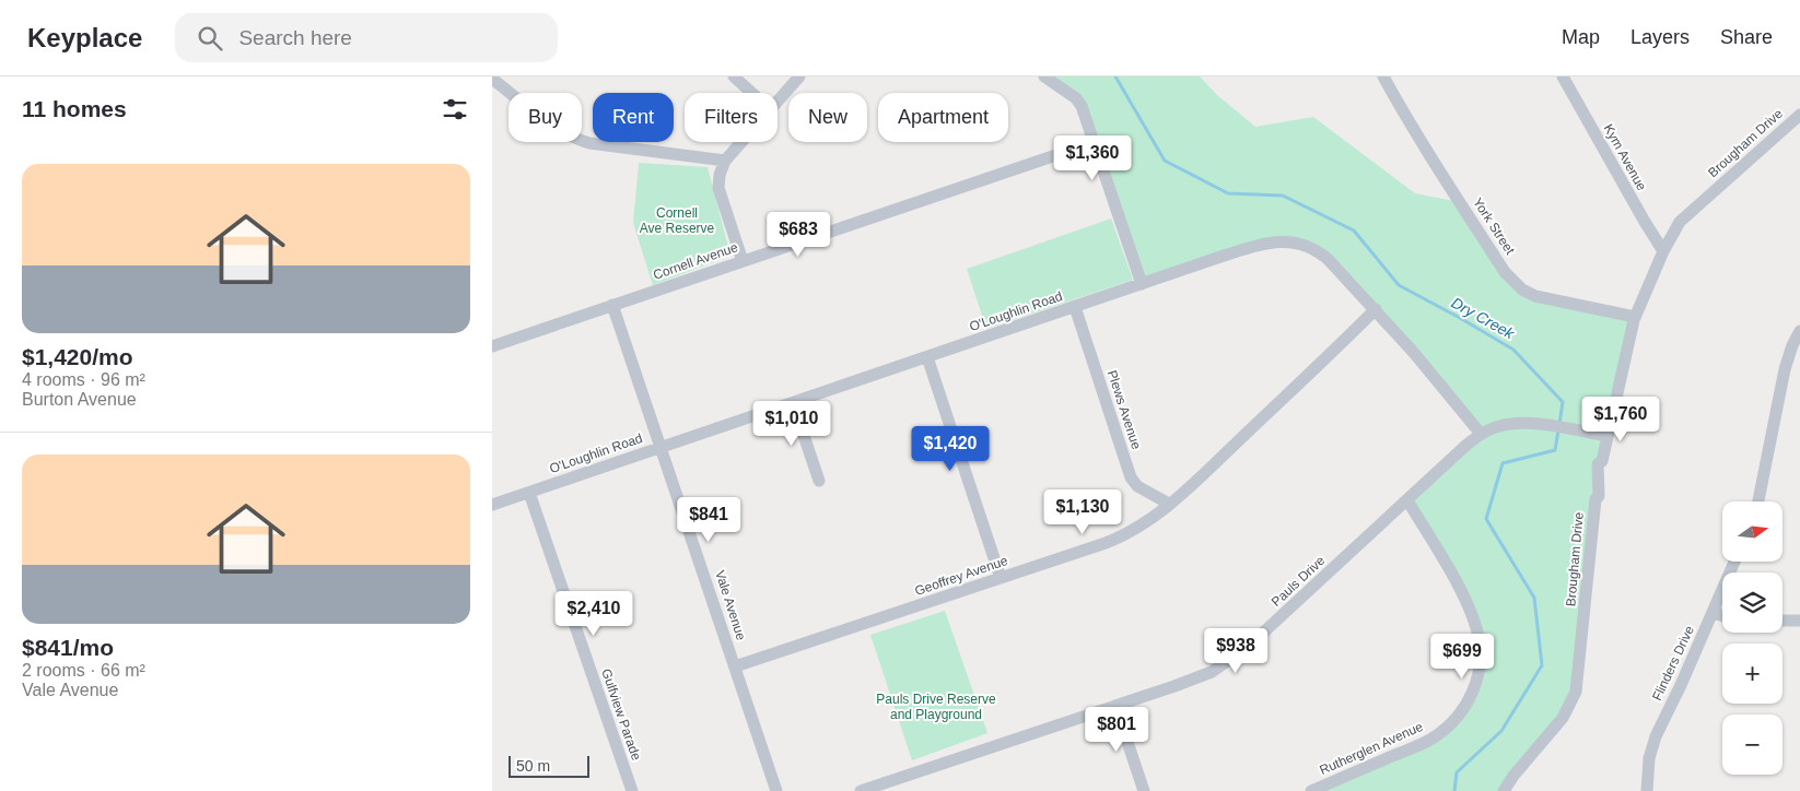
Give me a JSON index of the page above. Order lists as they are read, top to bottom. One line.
{"streets":{"street":["Brougham Drive","Kym Avenue","York Street","Cornell Avenue","O'Loughlin Road","Plews Avenue","Geoffrey Avenue","Pauls Drive","Vale Avenue","Flinders Drive","Gulfview Parade","Rutherglen Avenue"]},"crossings":[["Brougham Drive","Kym Avenue"],["Brougham Drive","York Street"],["Brougham Drive","Pauls Drive"],["Cornell Avenue","Vale Avenue"],["O'Loughlin Road","Plews Avenue"],["O'Loughlin Road","Geoffrey Avenue"],["O'Loughlin Road","Pauls Drive"],["O'Loughlin Road","Vale Avenue"],["O'Loughlin Road","Gulfview Parade"],["Plews Avenue","Geoffrey Avenue"],["Geoffrey Avenue","Vale Avenue"],["Pauls Drive","Rutherglen Avenue"]],"water":["Dry Creek"],"parks":["Cornell Ave Reserve","Pauls Drive Reserve and Playground"],"scale_bar":"50 m","north":"right","page":{"header":"Keyplace","search":"Search here","nav":["Map","Layers","Share"],"heading":"11 homes","chip":["Buy","Rent","Filters","New","Apartment"],"price":["$1,360","$683","$1,760","$1,010","$1,420","$1,130","$841","$2,410","$938","$699","$801"],"list":[{"name":"$1,420/mo","note":"4 rooms · 96 m² · Burton Avenue"},{"name":"$841/mo","note":"2 rooms · 66 m² · Vale Avenue"}],"map_buttons":["+","−"],"scale":"50 m"}}
